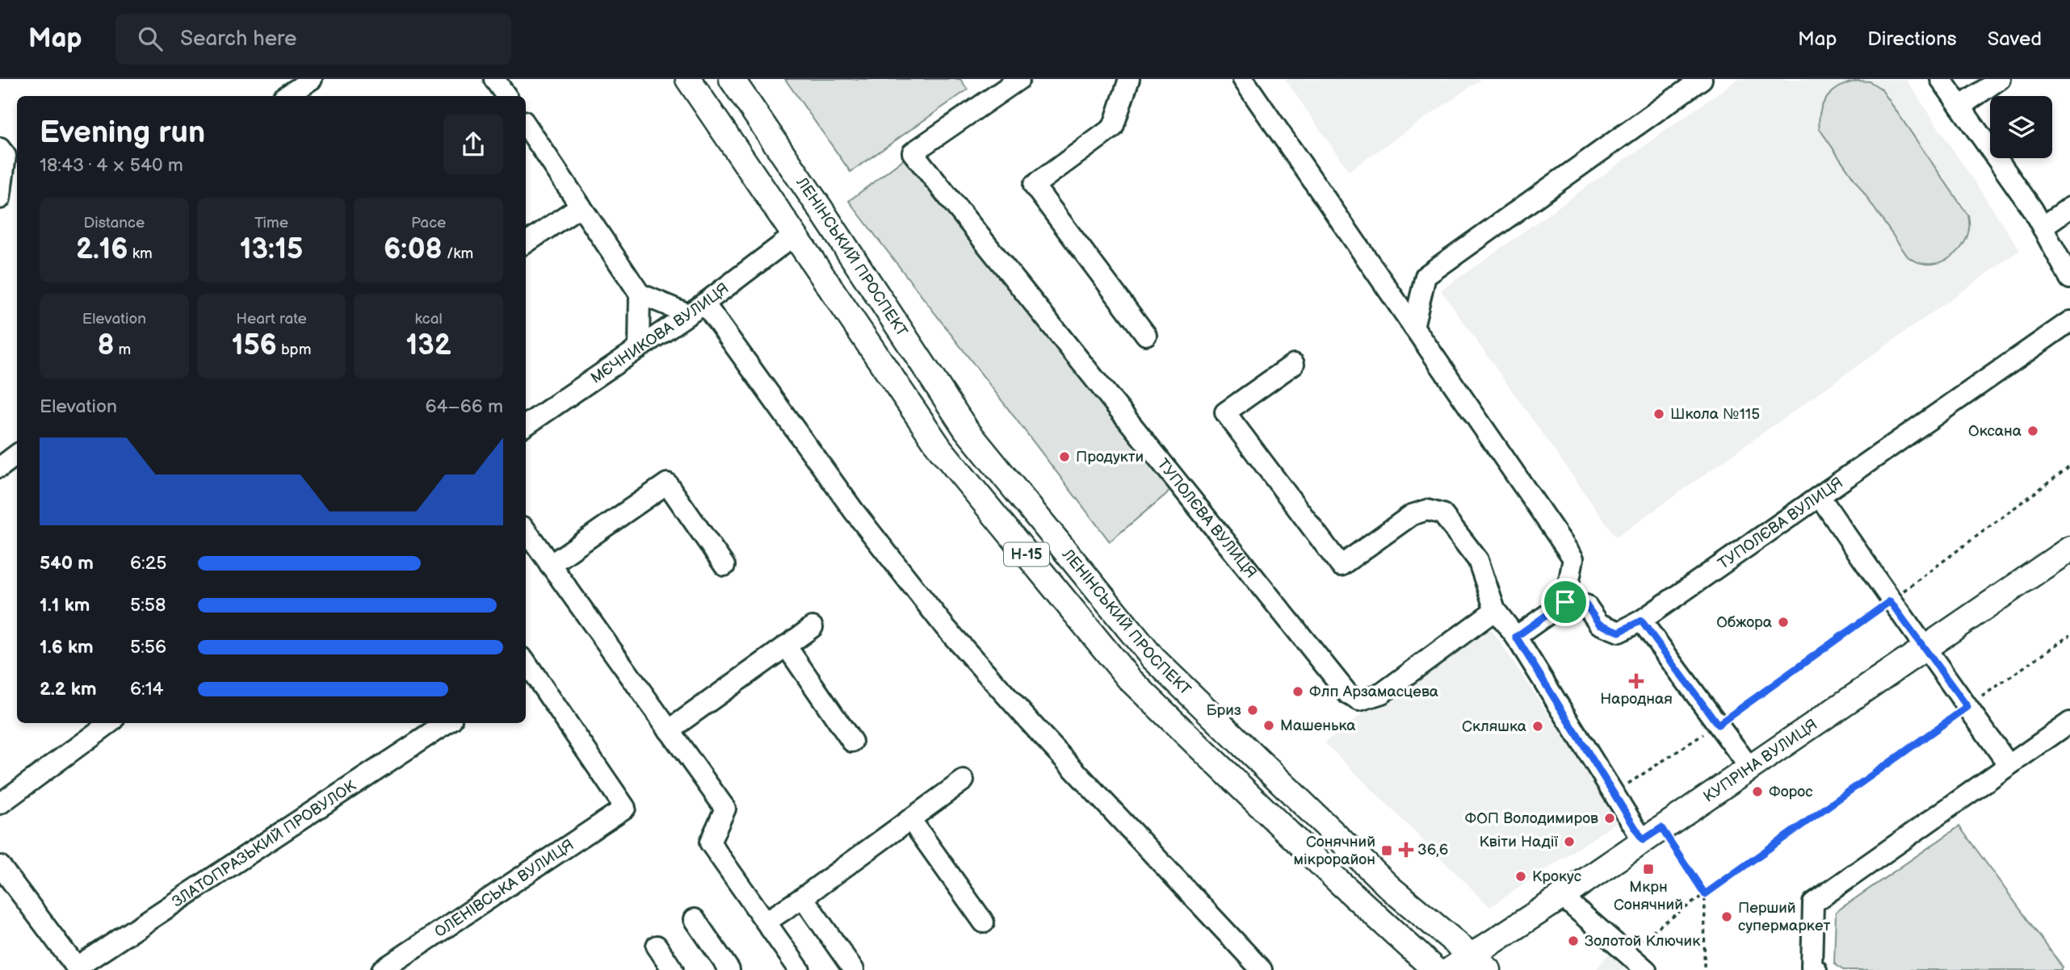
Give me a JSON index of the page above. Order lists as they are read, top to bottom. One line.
{"streets":{"main road":["ЛЕНІНСЬКИЙ ПРОСПЕКТ","Н-15","КУПРІНА ВУЛИЦЯ"],"street":["МЄЧНИКОВА ВУЛИЦЯ","ТУПОЛЄВА ВУЛИЦЯ","ЗЛАТОПРАЗЬКИЙ ПРОВУЛОК","ОЛЕНІВСЬКА ВУЛИЦЯ"]},"crossings":[["ЛЕНІНСЬКИЙ ПРОСПЕКТ","МЄЧНИКОВА ВУЛИЦЯ"],["ЛЕНІНСЬКИЙ ПРОСПЕКТ","КУПРІНА ВУЛИЦЯ"]],"places":{"other":["Школа №115","Оксана","Продукти","Обжора","Флп Арзамасцева","Бриз","Машенька","Скляшка","Форос","ФОП Володимиров","Квіти Надії","Крокус","Перший супермаркет","Золотой Ключик"],"health":["Народная","36,6"],"transit":["Сонячний мікрорайон","Мкрн Сонячний"]},"page":{"header":"Map","search":"Search here","nav":["Map","Directions","Saved"],"heading":["Evening run","18:43 · 4 × 540 m"],"stats":[["Distance","2.16 km"],["Time","13:15"],["Pace","6:08 /km"],["Elevation","8 m"],["Heart rate","156 bpm"],["kcal","132"]],"chart":["Elevation","64–66 m"],"list":[{"name":"540 m","note":"6:25"},{"name":"1.1 km","note":"5:58"},{"name":"1.6 km","note":"5:56"},{"name":"2.2 km","note":"6:14"}]}}
